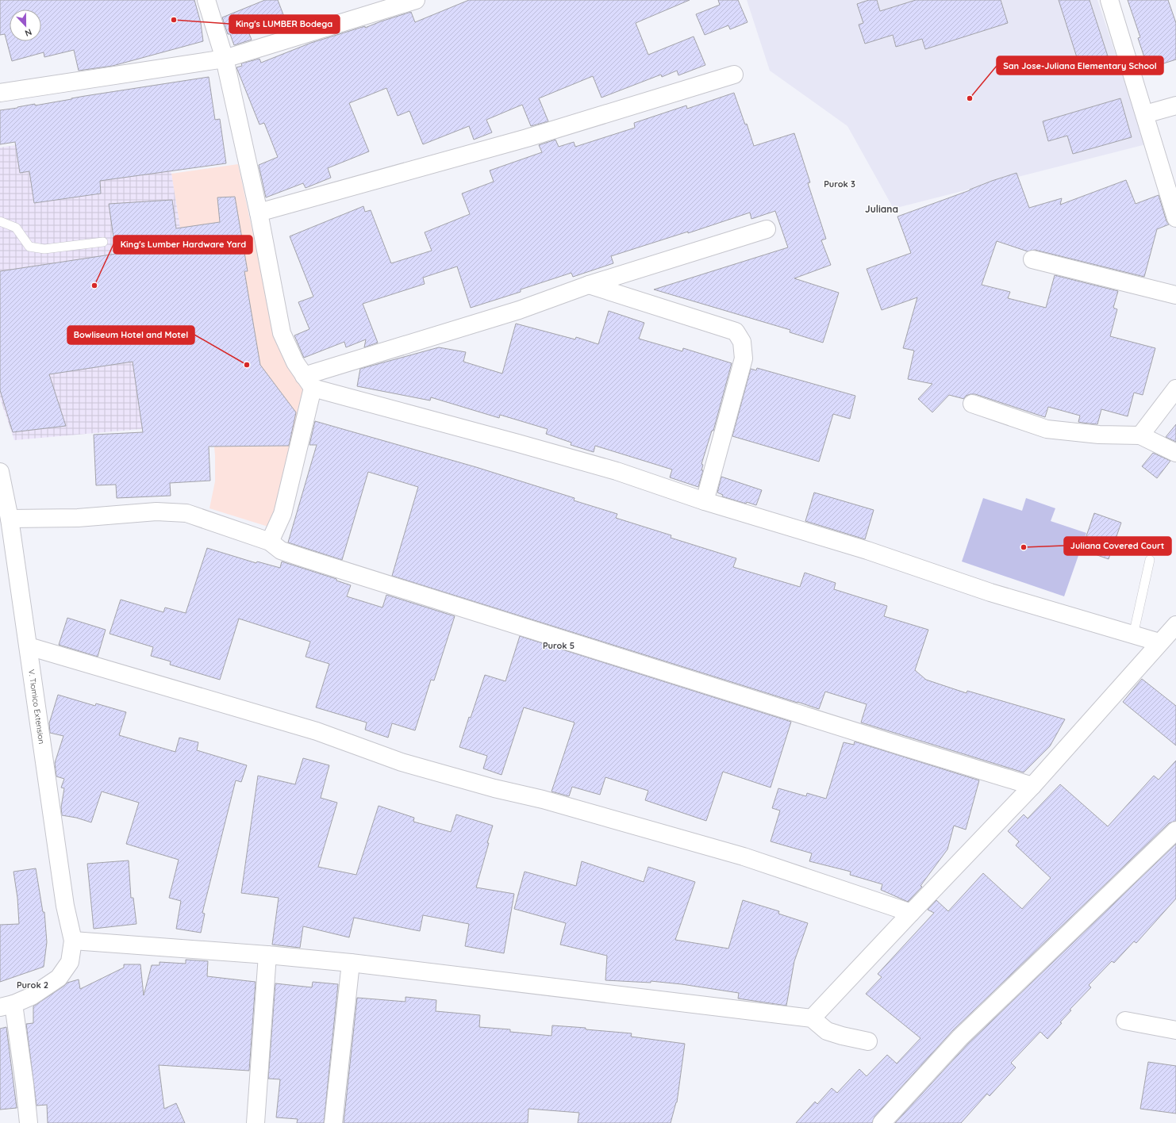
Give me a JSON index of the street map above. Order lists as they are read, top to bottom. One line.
{"streets":{"street":["V. Tiomico Extension"]},"districts":["Purok 3","Juliana","Purok 5","Purok 2"],"places":["King's LUMBER Bodega","San Jose-Juliana Elementary School","King's Lumber Hardware Yard","Bowliseum Hotel and Motel","Juliana Covered Court"],"north":"bottom"}
